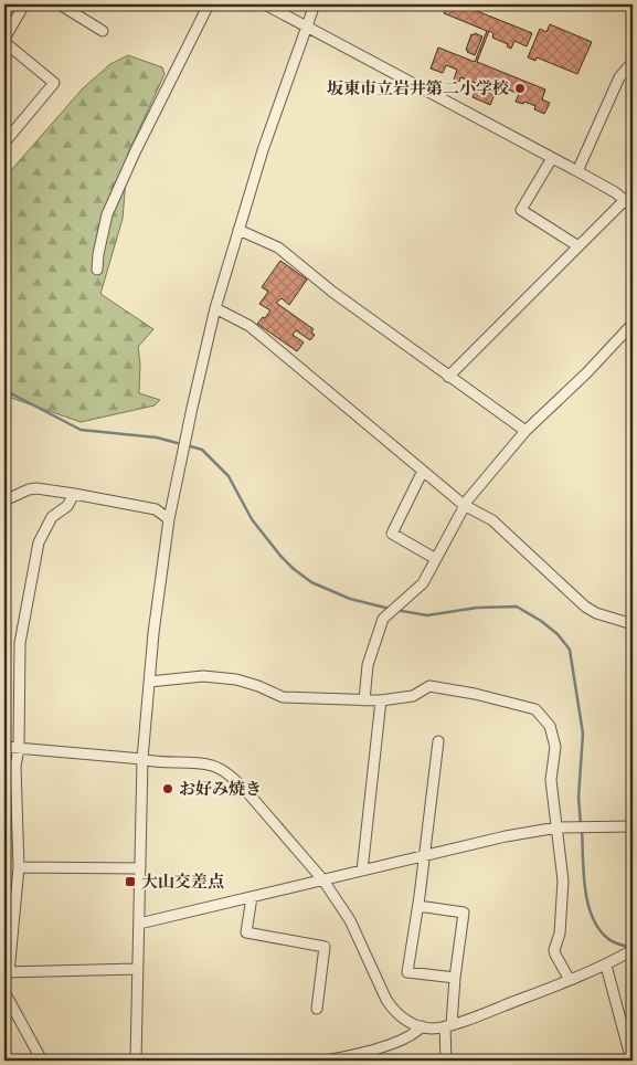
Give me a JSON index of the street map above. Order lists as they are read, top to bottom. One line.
{"places":{"other":["坂東市立岩井第二小学校","お好み焼き"],"transit":["大山交差点"]}}
